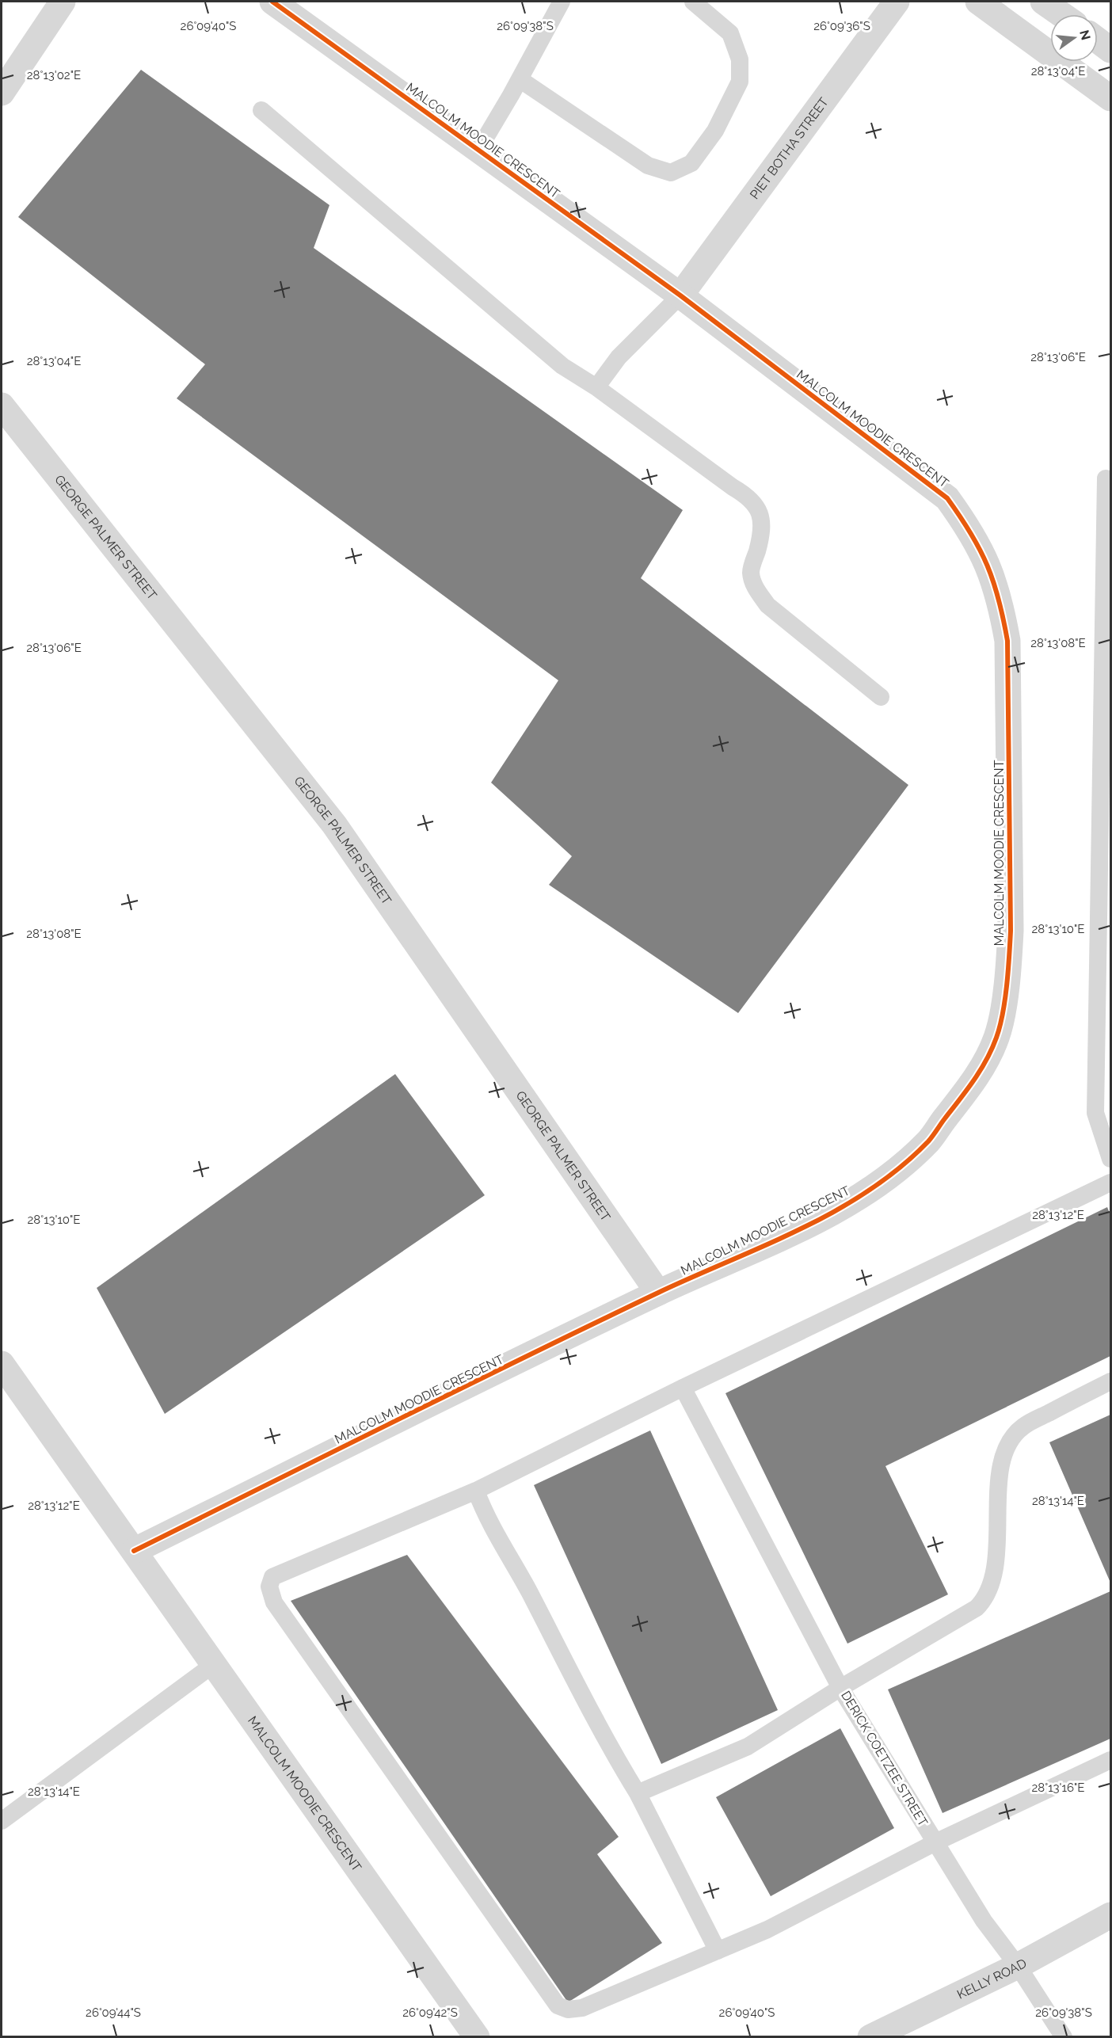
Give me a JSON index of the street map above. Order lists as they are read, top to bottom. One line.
{"streets":{"street":["MALCOLM MOODIE CRESCENT","PIET BOTHA STREET","GEORGE PALMER STREET","KELLY ROAD"],"lane":["DERICK COETZEE STREET"]},"crossings":[["MALCOLM MOODIE CRESCENT","PIET BOTHA STREET"],["MALCOLM MOODIE CRESCENT","GEORGE PALMER STREET"],["DERICK COETZEE STREET","KELLY ROAD"]],"north":"right","coordinates":["26°09'40\"S","26°09'38\"S","26°09'36\"S","28°13'04\"E","28°13'02\"E","28°13'06\"E","28°13'08\"E","28°13'10\"E","28°13'12\"E","28°13'14\"E","28°13'16\"E","26°09'44\"S","26°09'42\"S"]}
